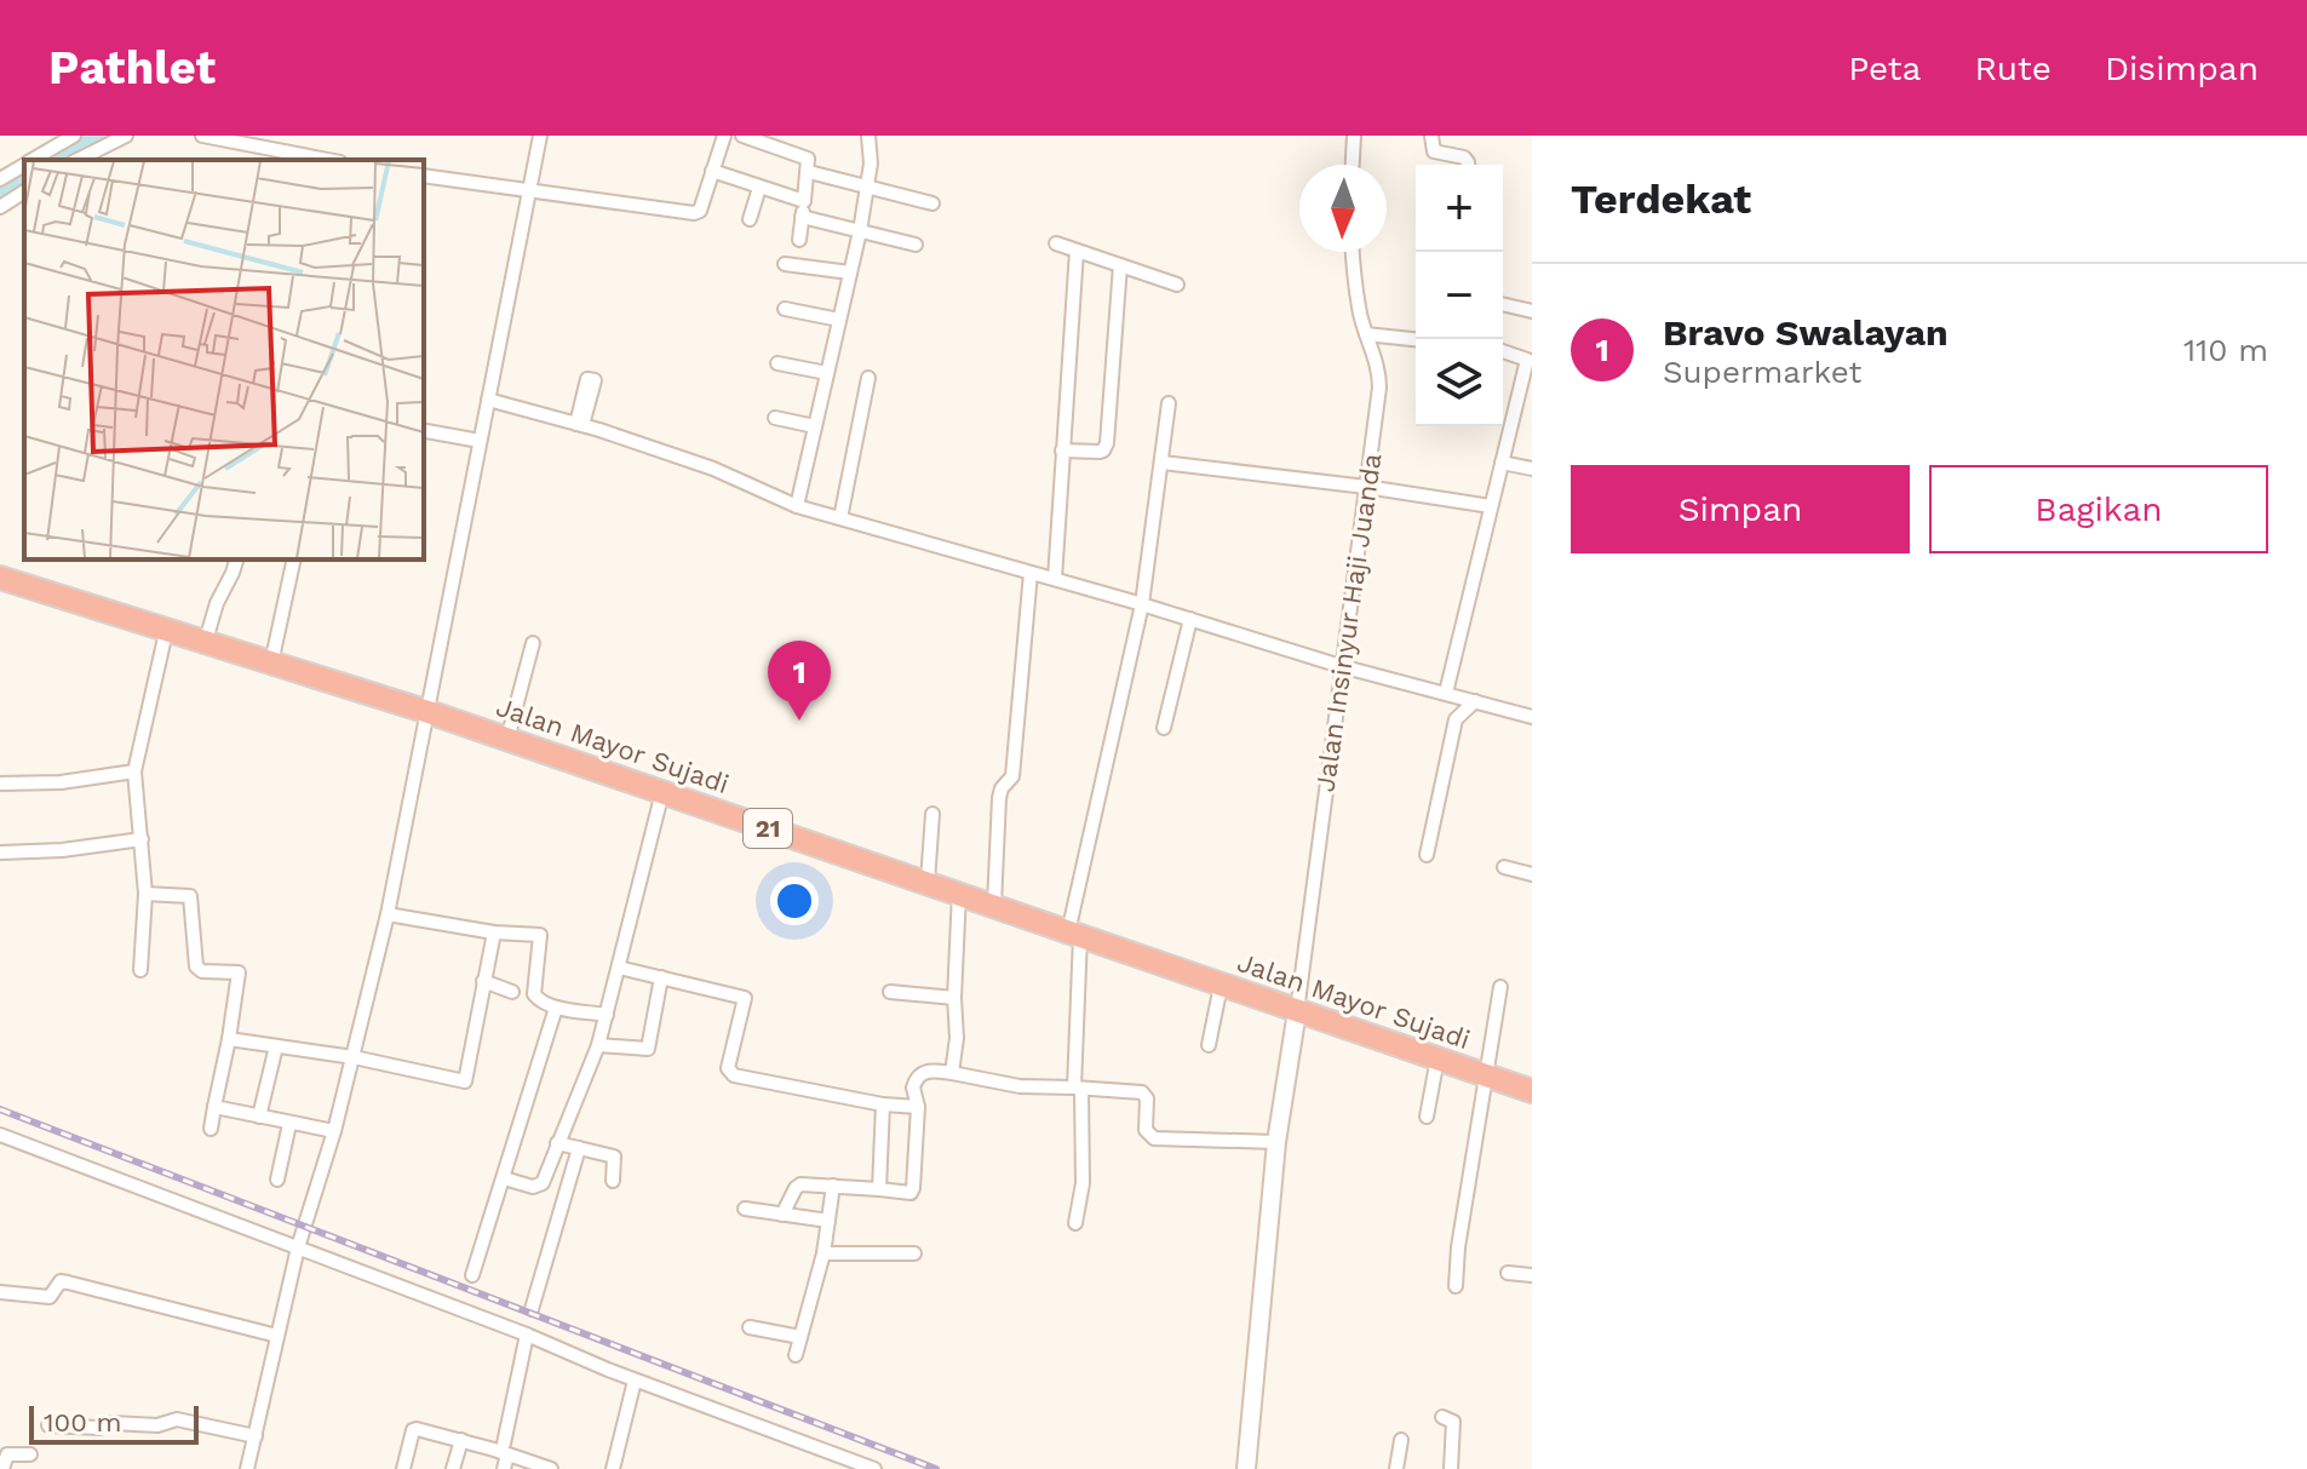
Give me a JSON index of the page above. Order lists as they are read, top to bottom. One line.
{"streets":{"highway":["Jalan Mayor Sujadi","21"],"street":["Jalan Insinyur Haji Juanda"]},"crossings":[["Jalan Insinyur Haji Juanda","Jalan Mayor Sujadi"]],"scale_bar":"100 m","north":"bottom","page":{"header":"Pathlet","nav":["Peta","Rute","Disimpan"],"heading":"Terdekat","map_buttons":["+","−"],"list":[{"mark":"1","name":"Bravo Swalayan","note":"Supermarket","value":"110 m"}],"buttons":["Simpan","Bagikan"],"pins":"1","scale":"100 m"}}
